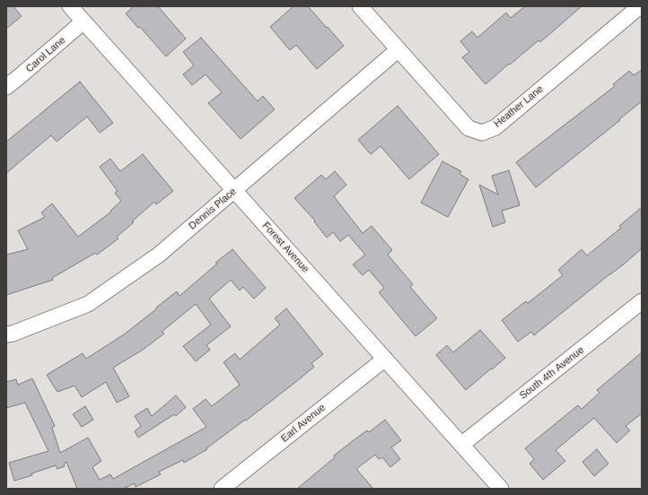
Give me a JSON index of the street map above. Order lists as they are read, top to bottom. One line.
{"streets":{"street":["Carol Lane","Heather Lane","Dennis Place","Forest Avenue","South 4th Avenue","Earl Avenue"]},"crossings":[["Carol Lane","Forest Avenue"],["Heather Lane","Dennis Place"],["Dennis Place","Forest Avenue"],["Forest Avenue","South 4th Avenue"],["Forest Avenue","Earl Avenue"]]}
